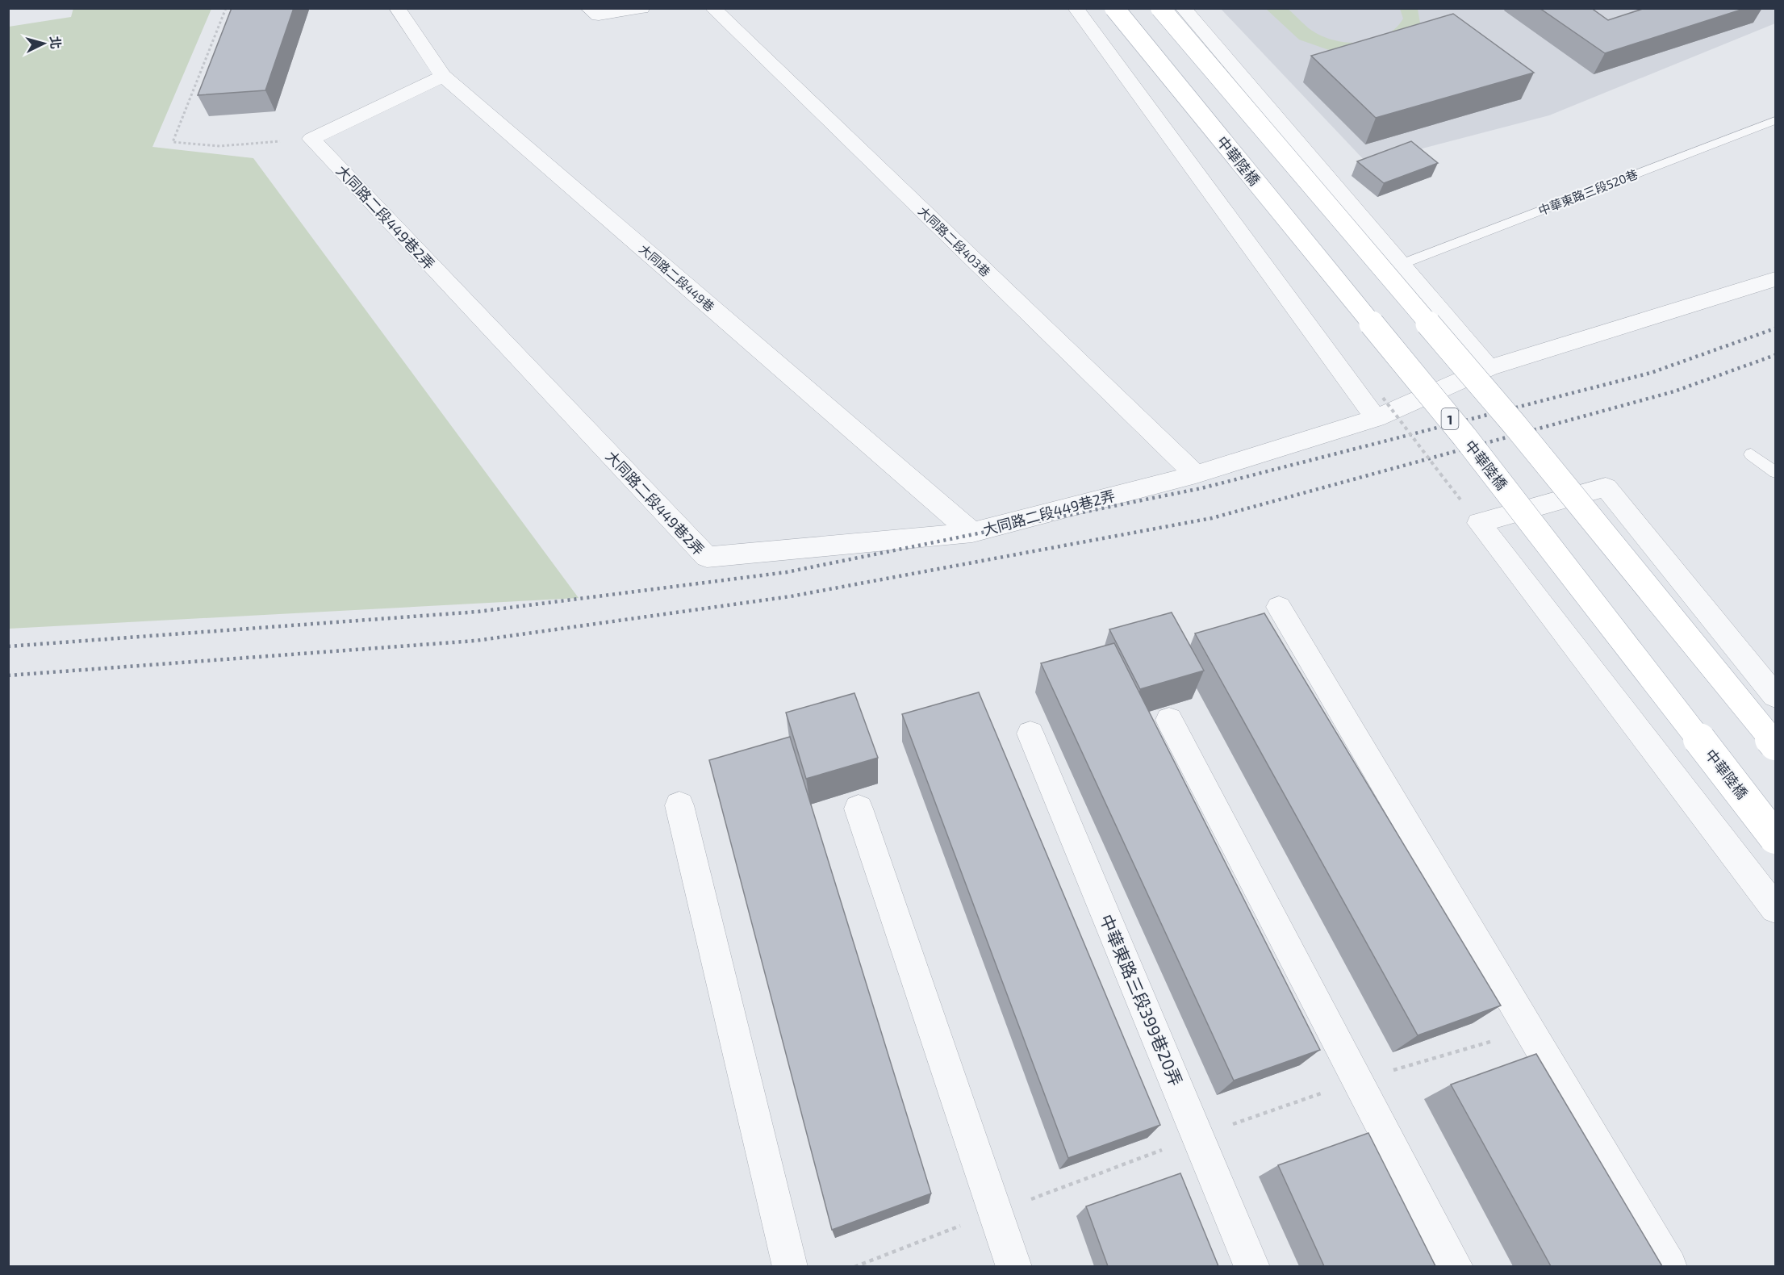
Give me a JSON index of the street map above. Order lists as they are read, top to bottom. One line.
{"streets":{"main road":["中華陸橋","1"],"street":["大同路二段449巷2弄","大同路二段403巷","大同路二段449巷","中華東路三段399巷20弄"],"lane":["中華東路三段520巷"]},"crossings":[["大同路二段449巷2弄","大同路二段403巷"],["大同路二段449巷2弄","大同路二段449巷"]],"north":"right"}
